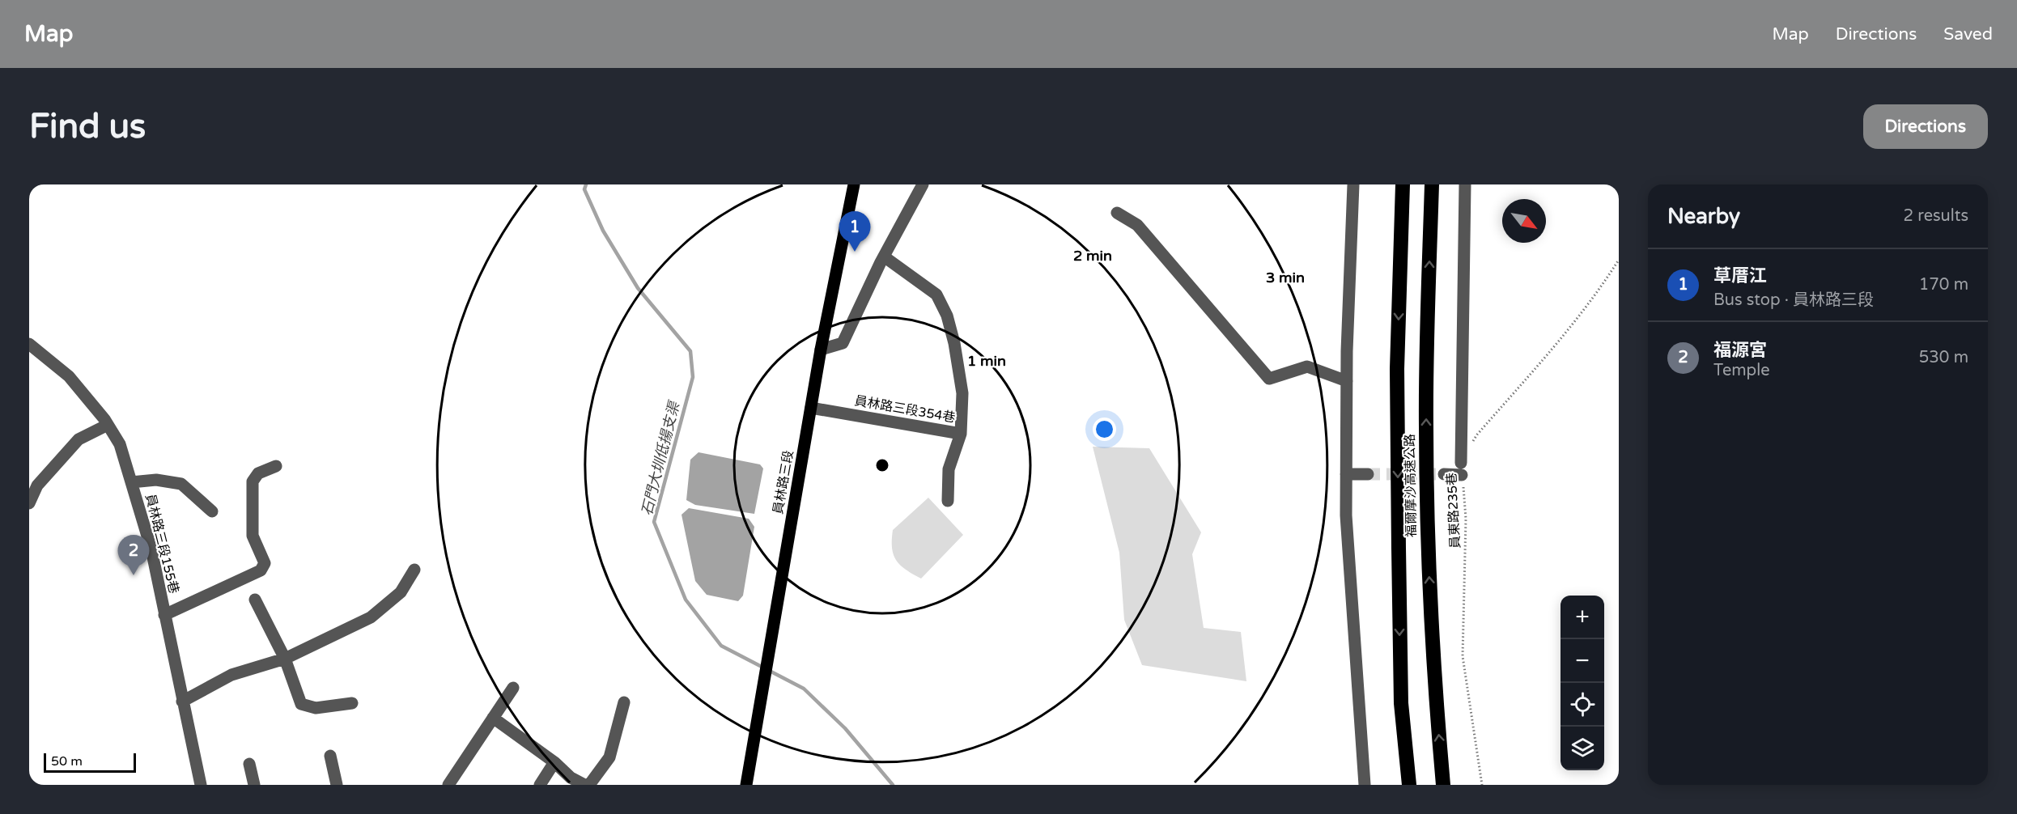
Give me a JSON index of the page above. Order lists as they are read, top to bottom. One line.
{"streets":{"highway":["福爾摩沙高速公路"],"main road":["員林路三段"],"street":["員林路三段354巷","員林路三段155巷"],"path":["員東路235巷"]},"crossings":[["員林路三段354巷","員林路三段"]],"water":["石門大圳低揚支渠"],"scale_bar":"50 m","north":"bottom right","page":{"header":"Map","nav":["Map","Directions","Saved"],"buttons":"Directions","title":"Find us","heading":["Nearby","2 results"],"pins":["1","2"],"list":[{"mark":"1","name":"草厝江","note":"Bus stop · 員林路三段","value":"170 m"},{"mark":"2","name":"福源宮","note":"Temple","value":"530 m"}],"map_buttons":["+","−"],"scale":"50 m"},"rings":["2 min","3 min","1 min"]}
